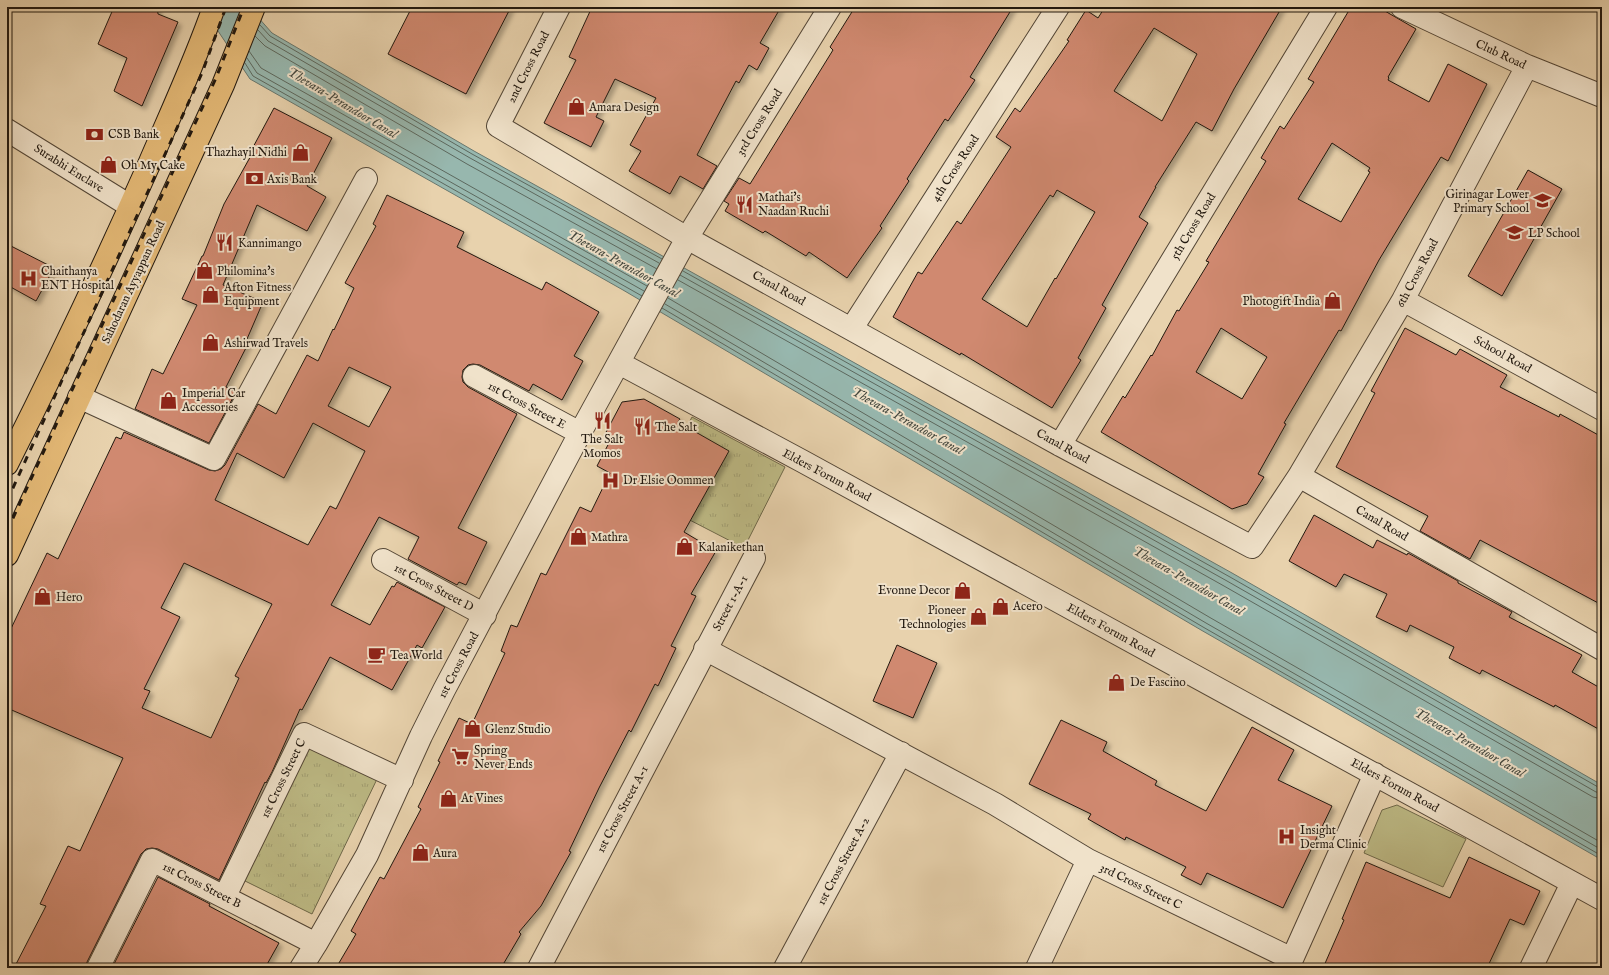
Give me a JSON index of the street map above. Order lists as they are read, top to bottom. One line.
{"streets":{"main road":["Sahodaran Ayyappan Road"],"street":["Club Road","2nd Cross Road","3rd Cross Road","Surabhi Enclave","4th Cross Road","5th Cross Road","6th Cross Road","Canal Road","School Road","1st Cross Street E","Elders Forum Road","1st Cross Street D","Street 1-A-1","1st Cross Road","1st Cross Street C","1st Cross Street A-1","1st Cross Street A-2","1st Cross Street B","3rd Cross Street C"]},"crossings":[["Club Road","6th Cross Road"],["2nd Cross Road","Canal Road"],["3rd Cross Road","Canal Road"],["3rd Cross Road","Elders Forum Road"],["3rd Cross Road","1st Cross Road"],["4th Cross Road","Canal Road"],["5th Cross Road","Canal Road"],["6th Cross Road","Canal Road"],["6th Cross Road","School Road"],["1st Cross Street E","1st Cross Road"],["Elders Forum Road","1st Cross Road"],["1st Cross Street D","1st Cross Road"],["Street 1-A-1","1st Cross Street A-1"],["Street 1-A-1","3rd Cross Street C"],["1st Cross Road","1st Cross Street C"],["1st Cross Road","1st Cross Street B"],["1st Cross Street C","1st Cross Street B"],["1st Cross Street A-1","3rd Cross Street C"],["1st Cross Street A-2","3rd Cross Street C"]],"water":["Thevara-Perandoor Canal"],"places":{"shop":["Amara Design","Thazhayil Nidhi","Oh My Cake","Philomina's","Afton Fitness Equipment","Photogift India","Ashirwad Travels","Imperial Car Accessories","Mathra","Kalanikethan","Evonne Decor","Hero","Acero","Pioneer Technologies","De Fascino","Glenz Studio","At Vines","Aura"],"bank":["CSB Bank","Axis Bank"],"school or university":["Girinagar Lower Primary School","LP School"],"restaurant":["Mathai's Naadan Ruchi","Kannimango","The Salt Momos","The Salt"],"hospital":["Chaithanya ENT Hospital","Dr Elsie Oommen","Insight Derma Clinic"],"cafe":["Tea World"],"supermarket":["Spring Never Ends"]}}
